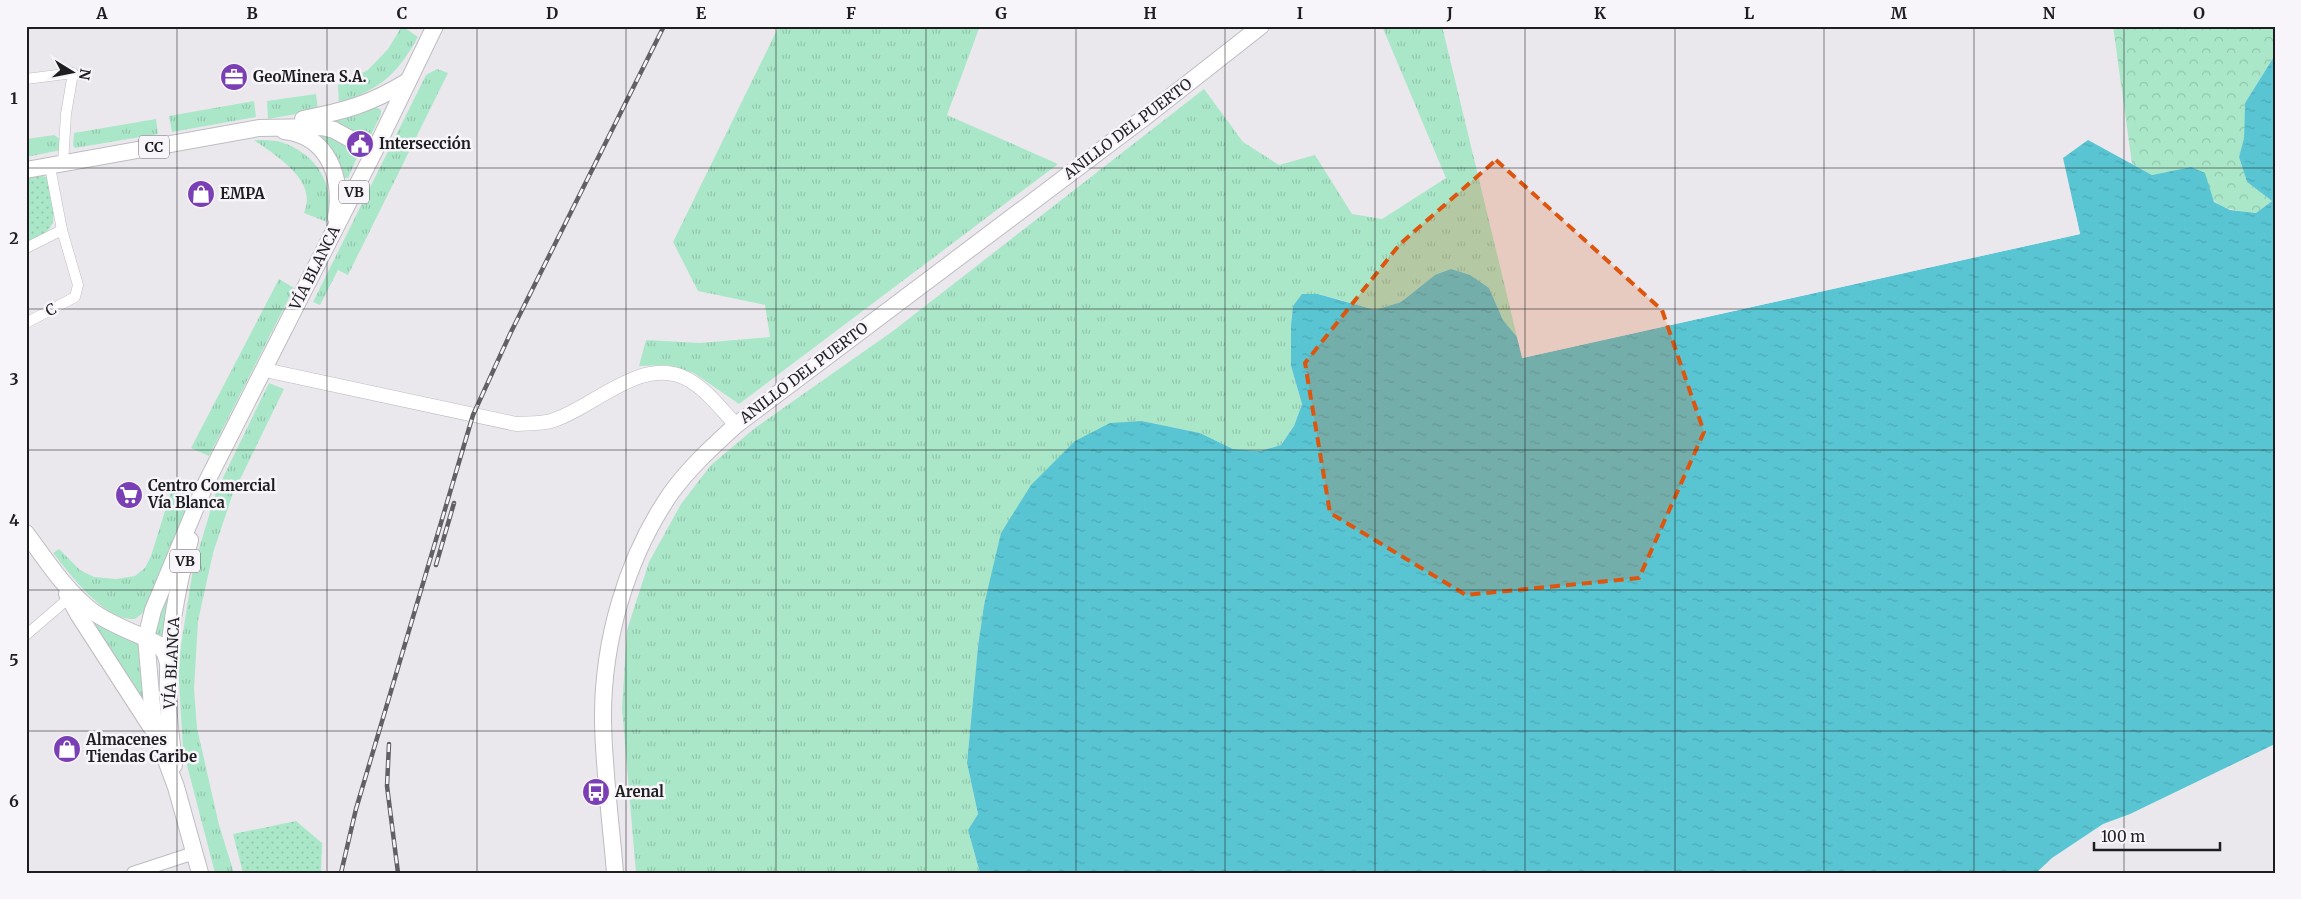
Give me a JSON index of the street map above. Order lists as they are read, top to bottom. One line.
{"streets":{"main road":["ANILLO DEL PUERTO","CC","VB","VÍA BLANCA"],"street":["C"]},"crossings":[["CC","VÍA BLANCA"]],"places":{"office":["GeoMinera S.A."],"public building":["Intersección"],"shop":["EMPA","Almacenes Tiendas Caribe"],"supermarket":["Centro Comercial Vía Blanca"],"bus stop":["Arenal"]},"scale_bar":"100 m","north":"right","grid":{"columns":["A","B","C","D","E","F","G","H","I","J","K","L","M","N","O"],"rows":["1","2","3","4","5","6"]}}
